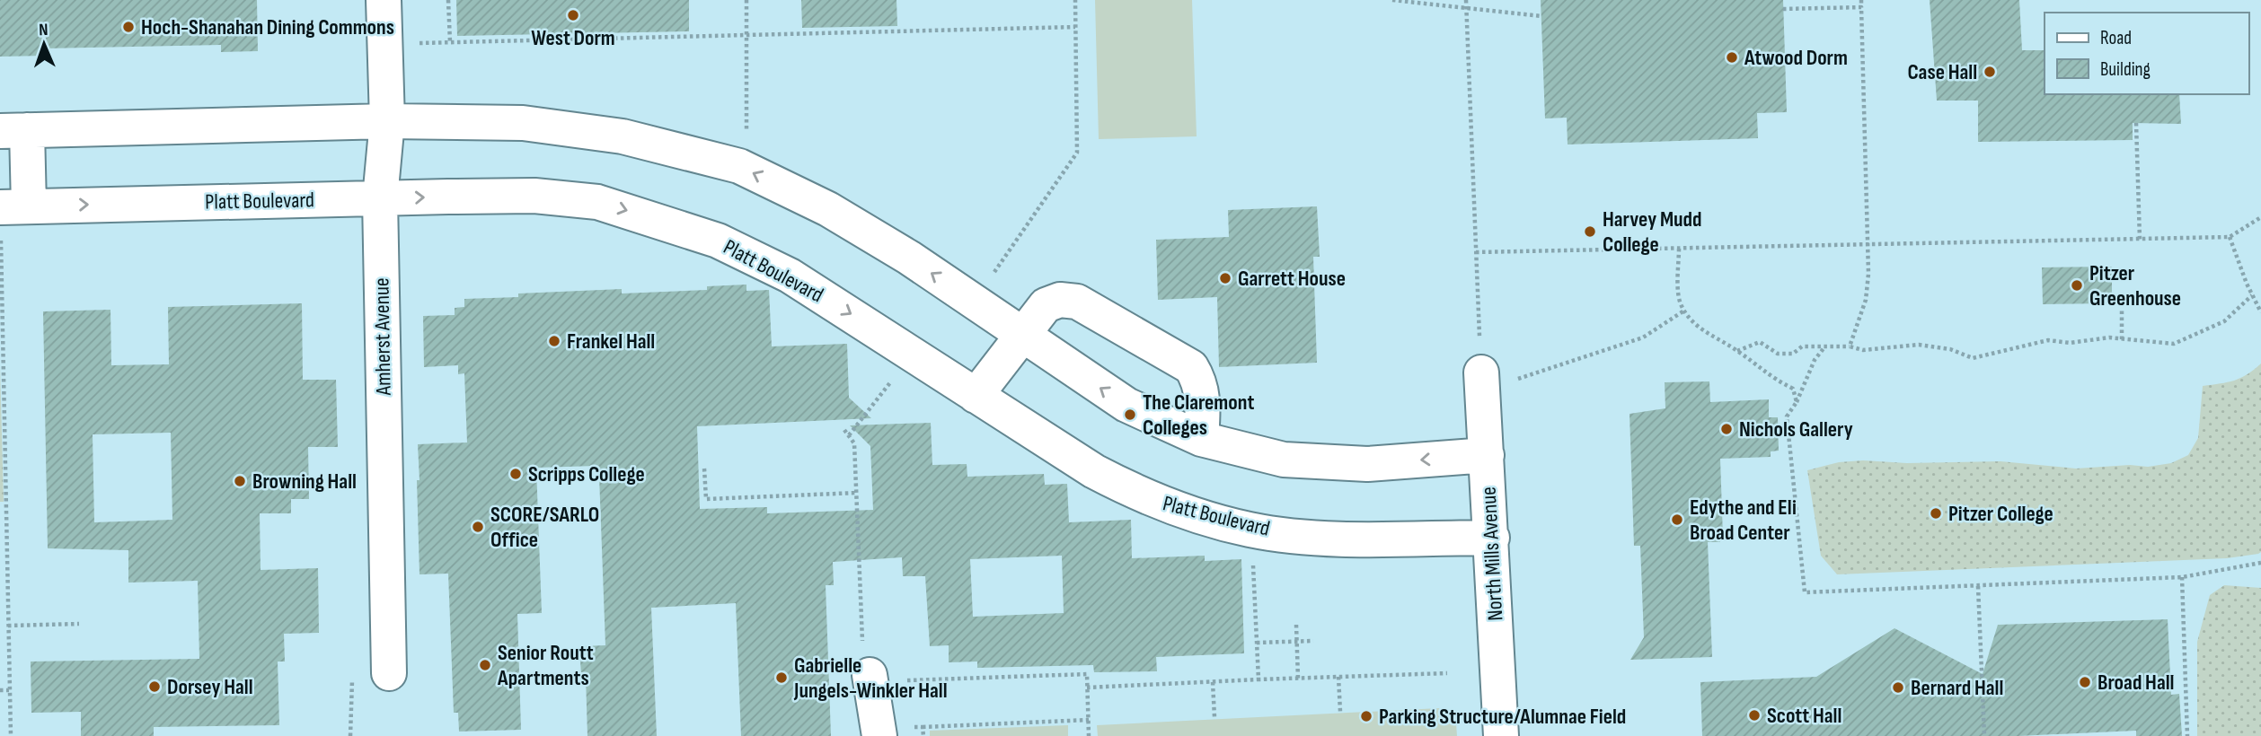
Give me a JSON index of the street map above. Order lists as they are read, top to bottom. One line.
{"streets":{"street":["Platt Boulevard","Amherst Avenue","North Mills Avenue"]},"crossings":[["Platt Boulevard","Amherst Avenue"],["Platt Boulevard","North Mills Avenue"]],"places":["West Dorm","Hoch-Shanahan Dining Commons","Atwood Dorm","Case Hall","Harvey Mudd College","Garrett House","Pitzer Greenhouse","Frankel Hall","The Claremont Colleges","Nichols Gallery","Scripps College","Browning Hall","Pitzer College","Edythe and Eli Broad Center","SCORE/SARLO Office","Senior Routt Apartments","Gabrielle Jungels-Winkler Hall","Broad Hall","Dorsey Hall","Bernard Hall","Scott Hall","Parking Structure/Alumnae Field"],"legend":["Road","Building"],"north":"top"}
